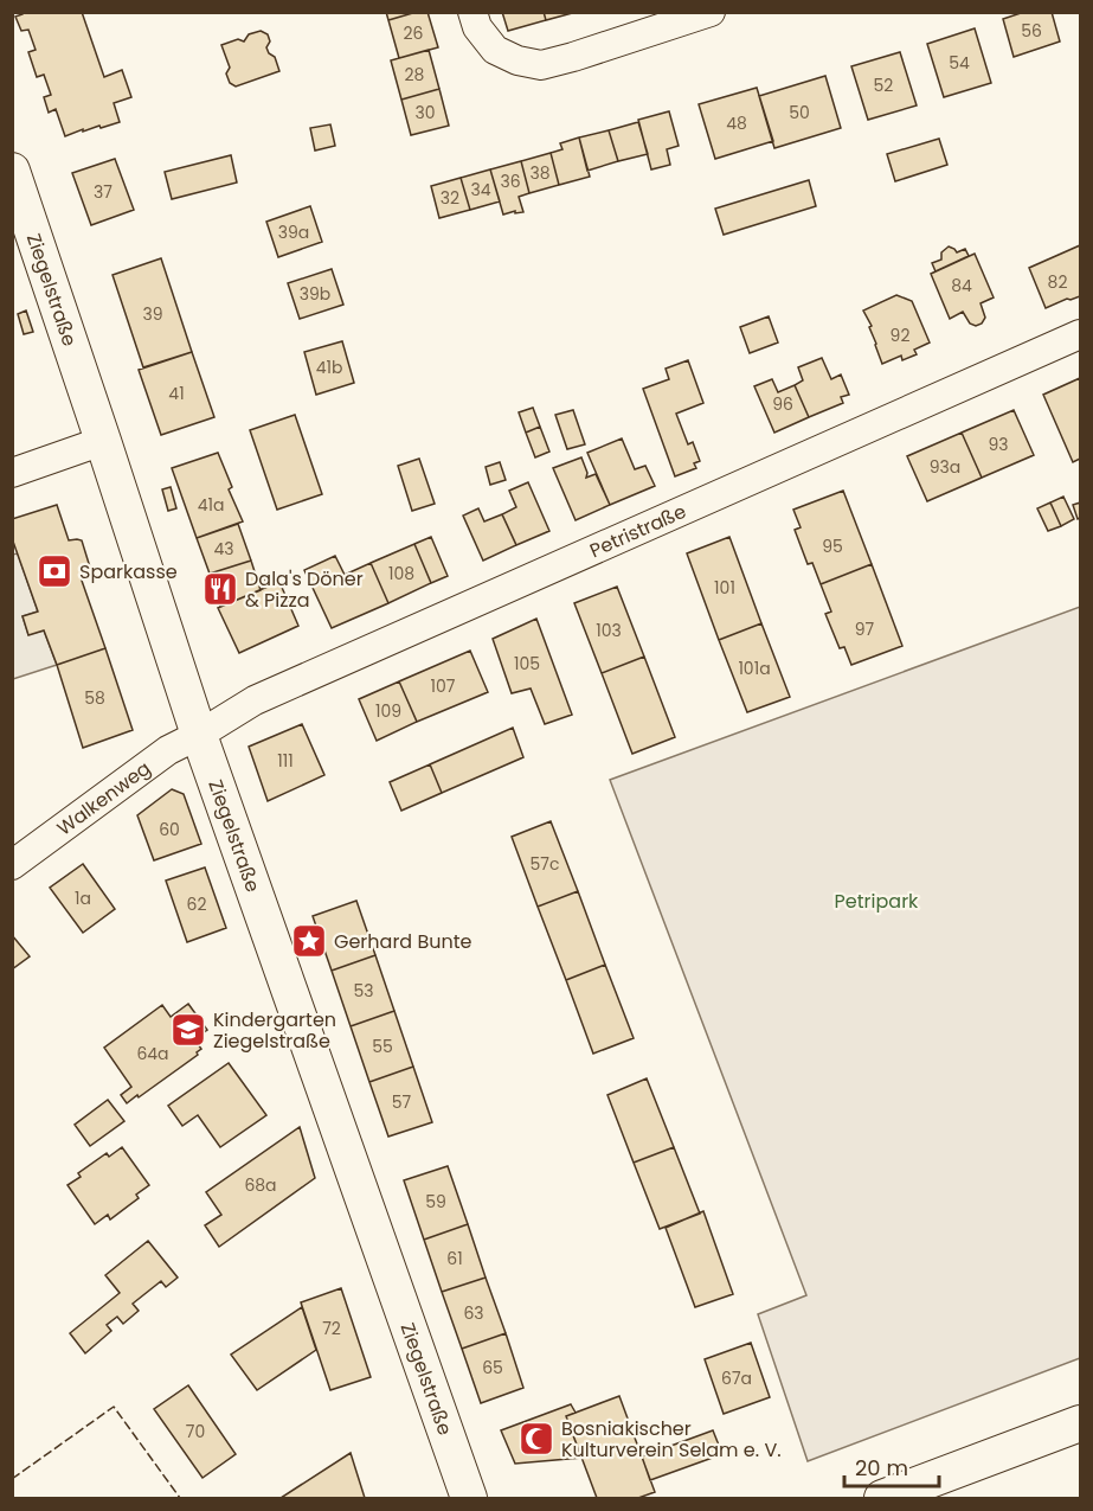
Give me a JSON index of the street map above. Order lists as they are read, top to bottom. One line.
{"streets":{"street":["Ziegelstraße","Petristraße","Walkenweg"]},"crossings":[["Ziegelstraße","Petristraße"],["Ziegelstraße","Walkenweg"],["Petristraße","Walkenweg"]],"parks":["Petripark"],"places":{"bank":["Sparkasse"],"restaurant":["Dala's Döner & Pizza"],"place":["Gerhard Bunte"],"school or university":["Kindergarten Ziegelstraße"],"mosque":["Bosniakischer Kulturverein Selam e. V."]},"house_numbers":["56","26","54","28","52","30","50","48","38","36","34","37","32","39a","82","84","39b","39","92","41b","41","96","93","93a","41a","95","43","108","101","97","103","105","101a","107","58","109","111","60","57c","1a","62","53","55","64a","57","68a","59","61","63","72","65","67a","70"],"scale_bar":"20 m"}
